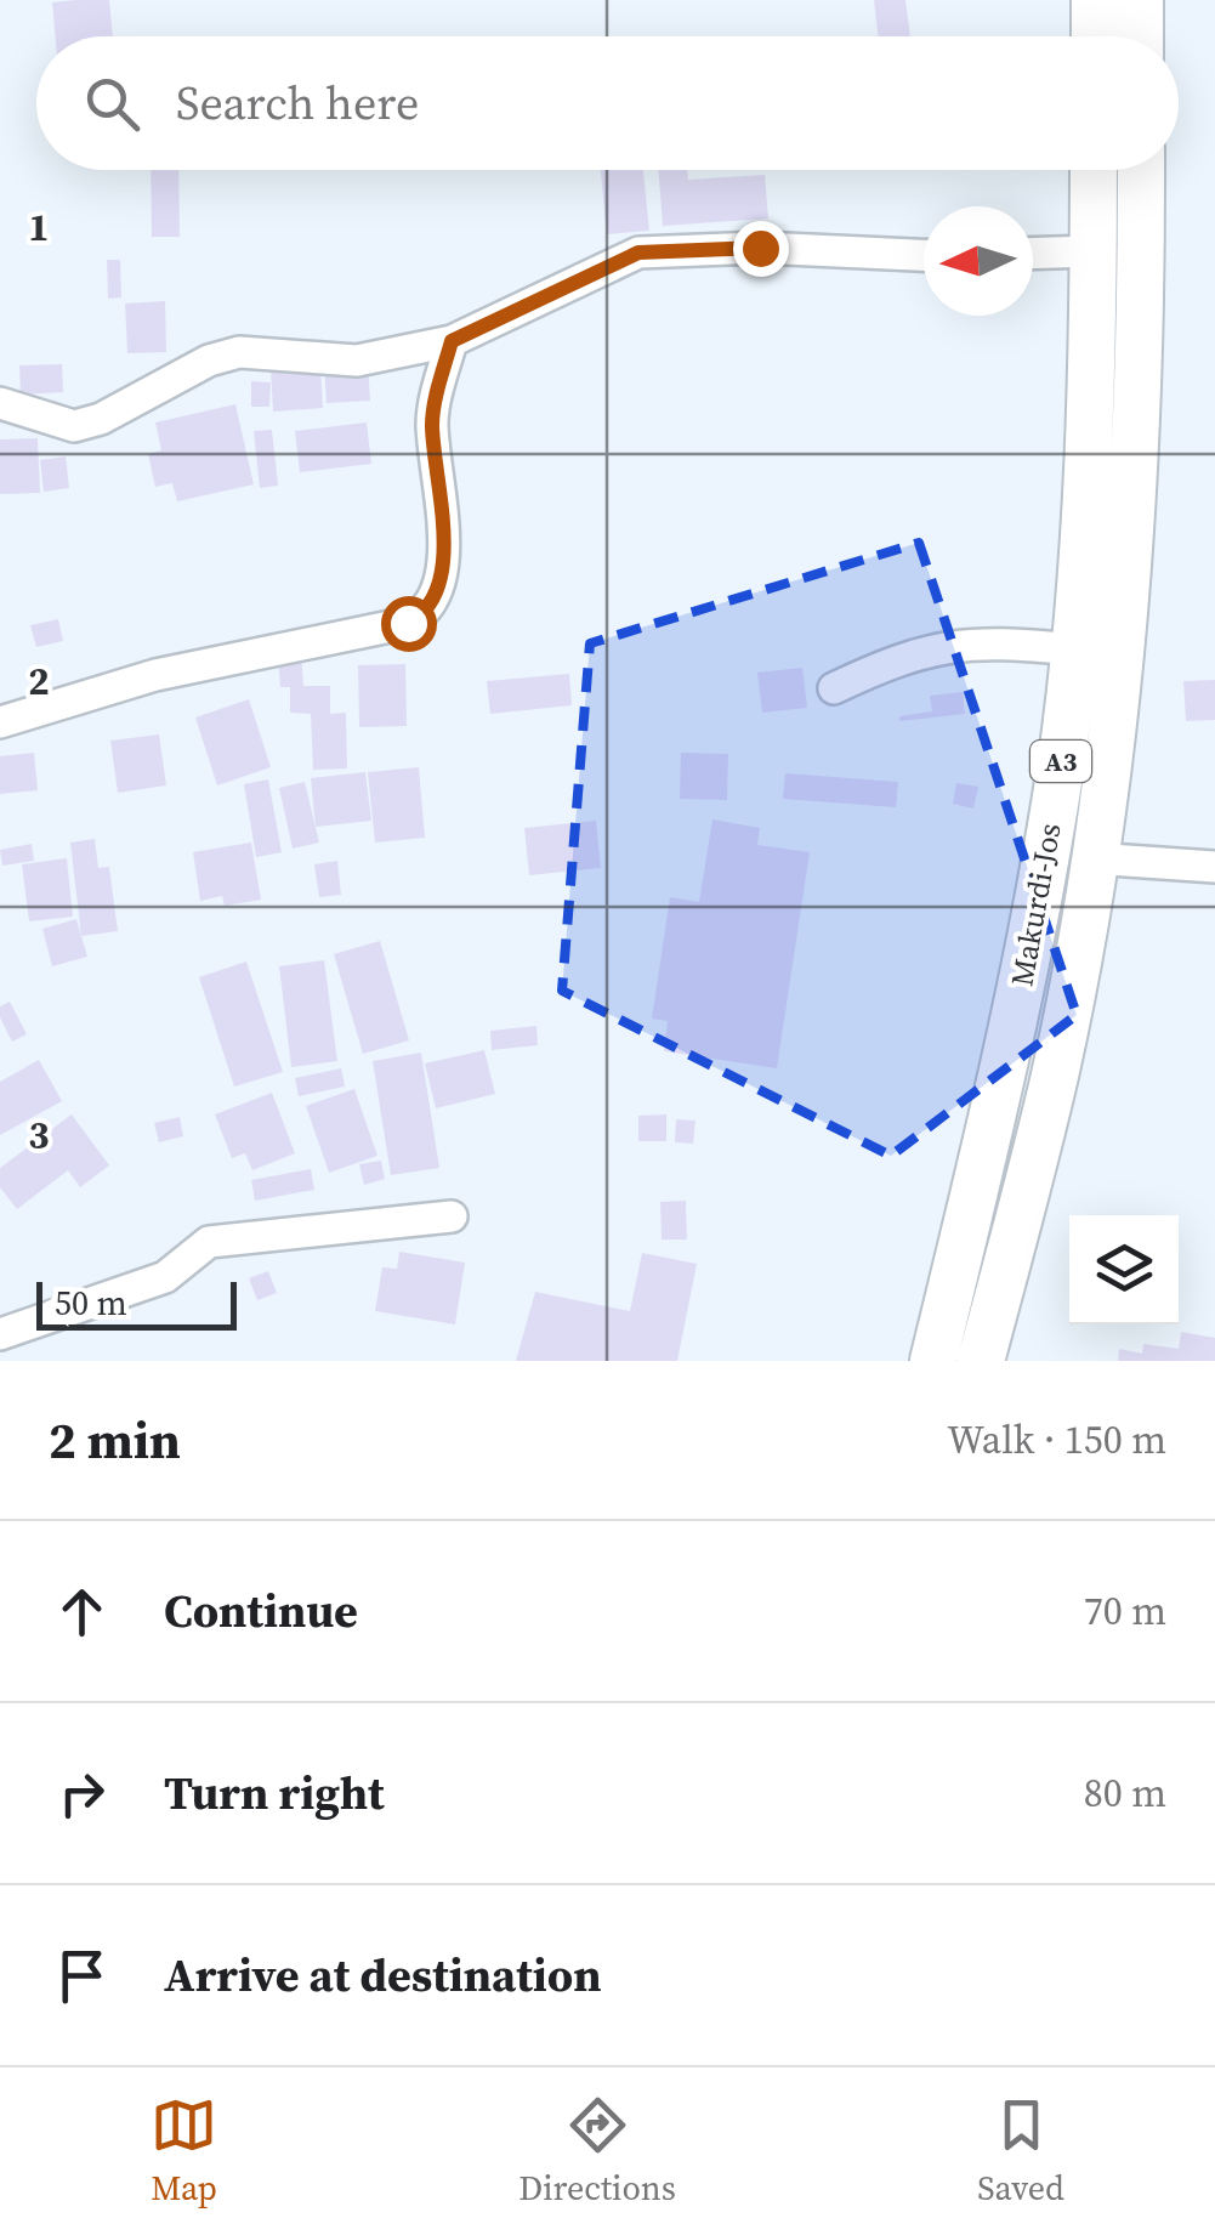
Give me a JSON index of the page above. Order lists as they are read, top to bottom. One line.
{"streets":{"highway":["A3","Makurdi-Jos"]},"scale_bar":"50 m","north":"left","page":{"search":"Search here","scale":"50 m","heading":["2 min","Walk · 150 m"],"list":[["Continue","70 m"],["Turn right","80 m"],"Arrive at destination"],"nav":["Map","Directions","Saved"]},"grid":{"rows":["1","2","3"]}}
